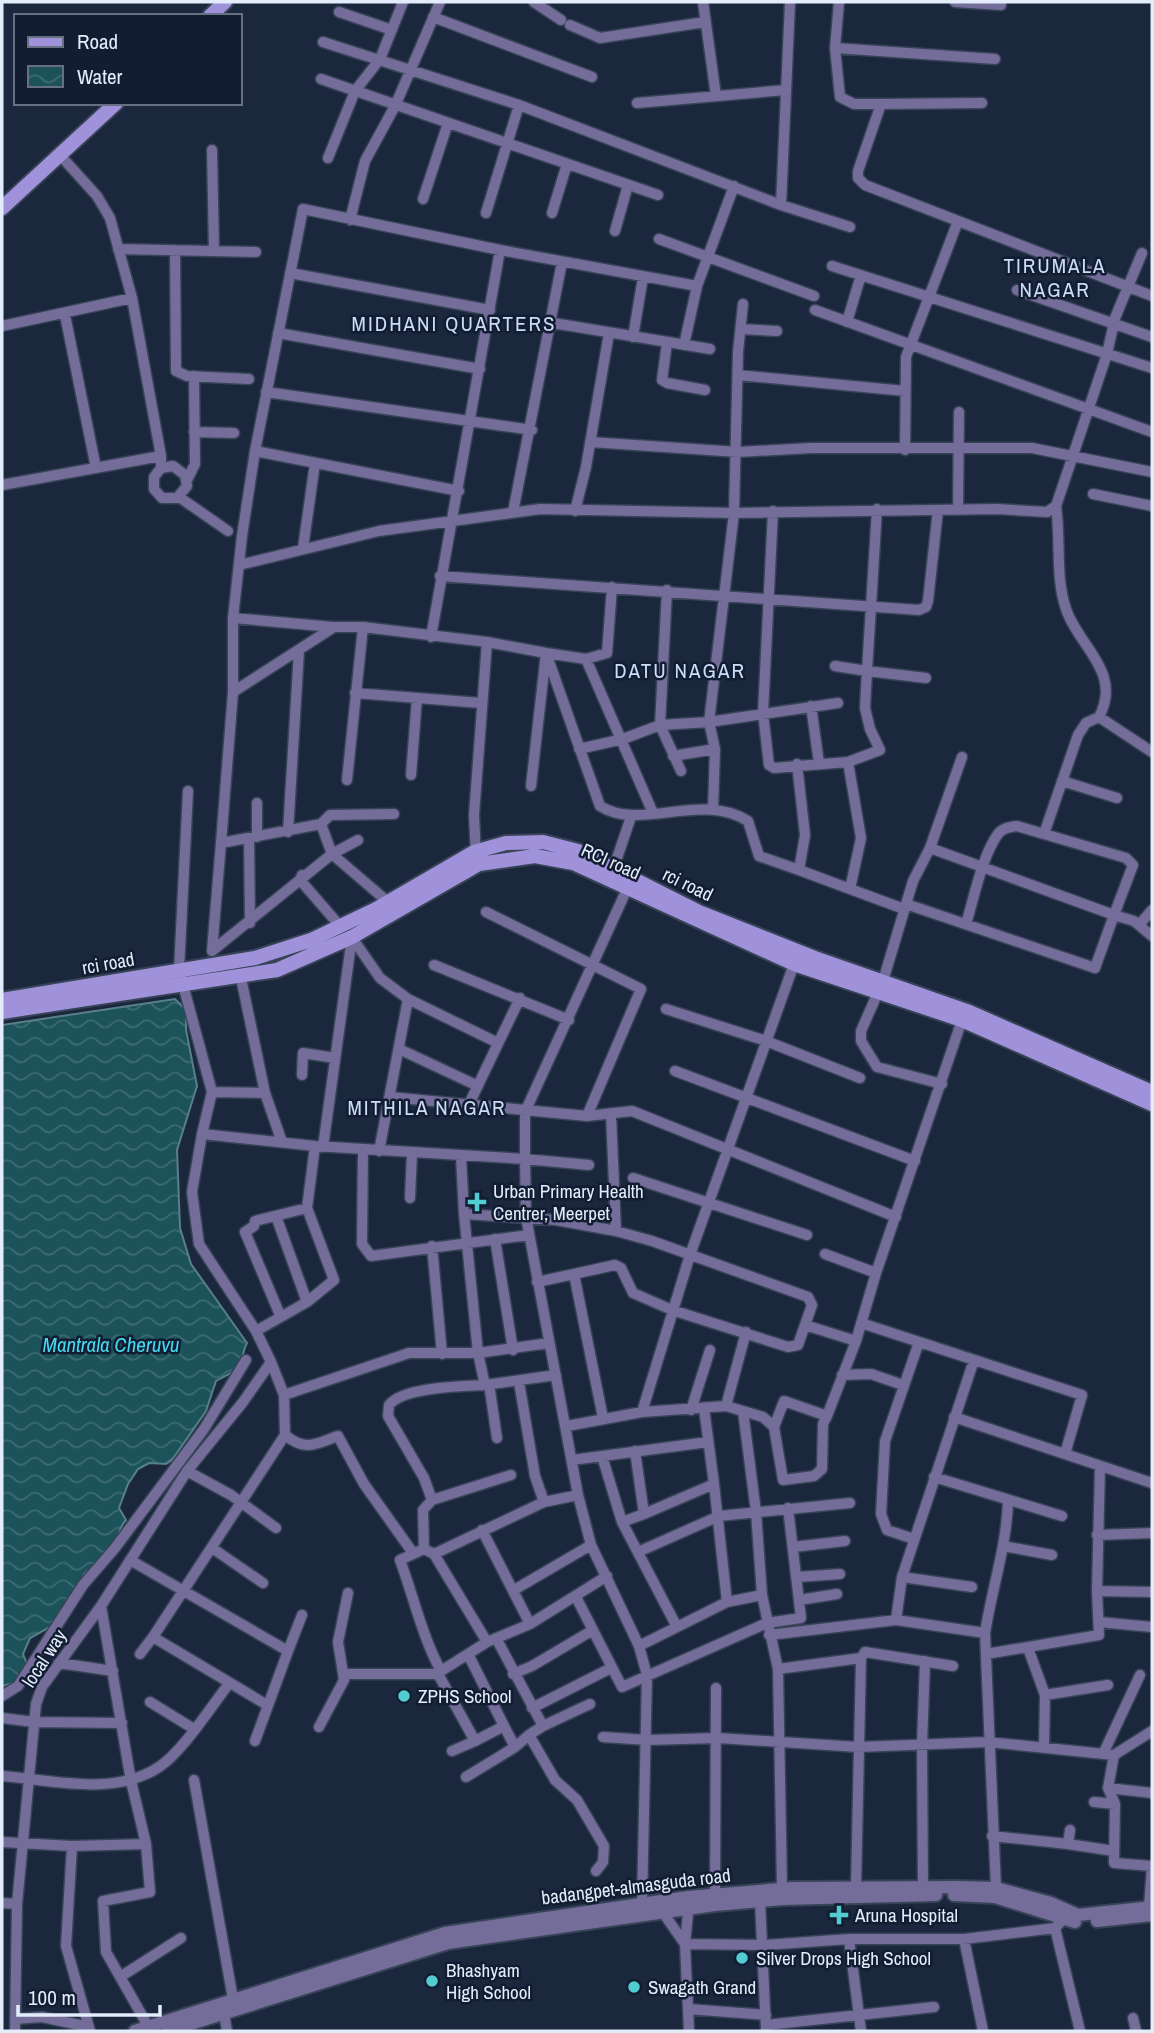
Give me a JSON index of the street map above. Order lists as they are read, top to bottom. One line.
{"streets":{"main road":["RCI road","rci road"],"street":["local way","badangpet-almasguda road"]},"crossings":[["RCI road","rci road"]],"districts":["TIRUMALA NAGAR","MIDHANI QUARTERS","DATU NAGAR","MITHILA NAGAR"],"water":["Mantrala Cheruvu"],"places":{"health":["Urban Primary Health Centrer, Meerpet","Aruna Hospital"],"other":["ZPHS School","Silver Drops High School","Bhashyam High School","Swagath Grand"]},"legend":["Road","Water"],"scale_bar":"100 m"}
